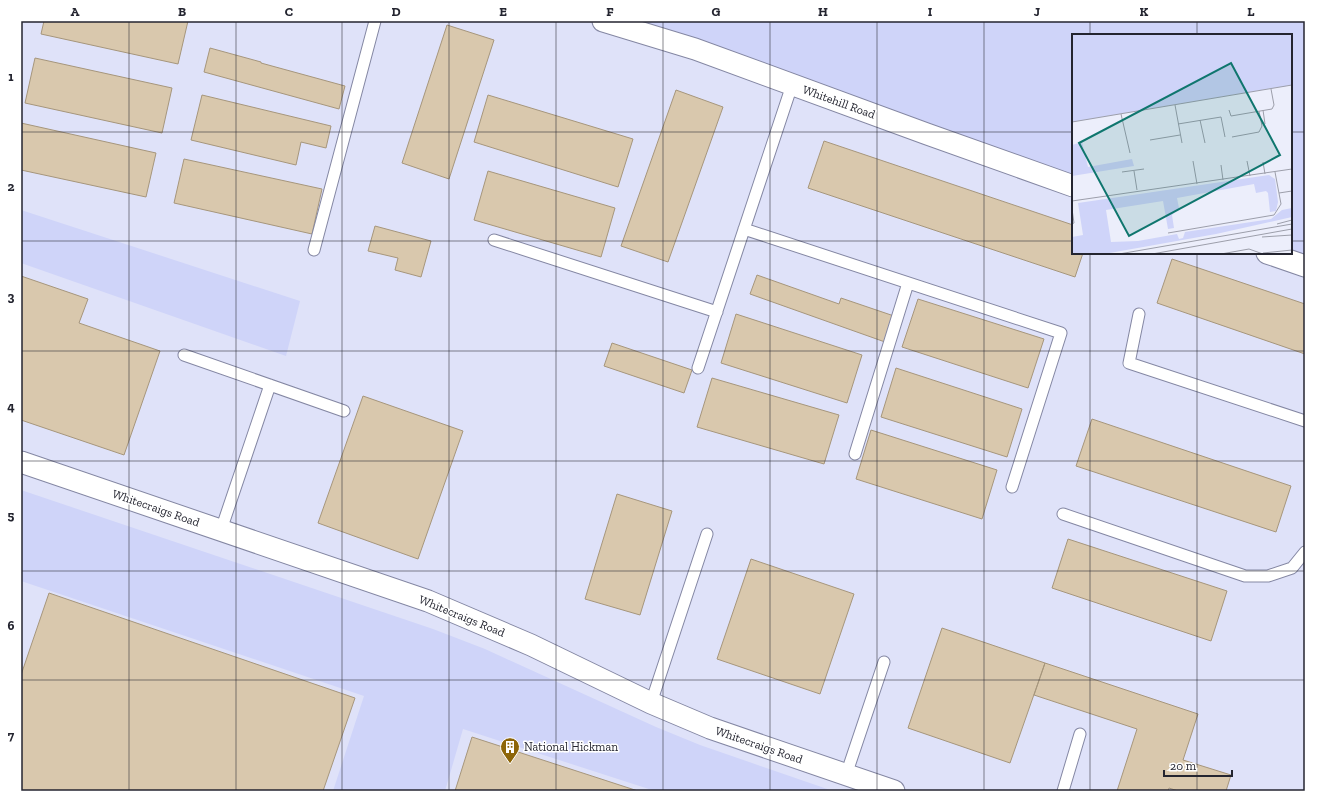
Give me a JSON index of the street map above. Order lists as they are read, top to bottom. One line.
{"streets":{"street":["Whitehill Road","Whitecraigs Road"]},"places":{"building":["National Hickman"]},"scale_bar":"20 m","grid":{"columns":["A","B","C","D","E","F","G","H","I","J","K","L"],"rows":["1","2","3","4","5","6","7"]}}
